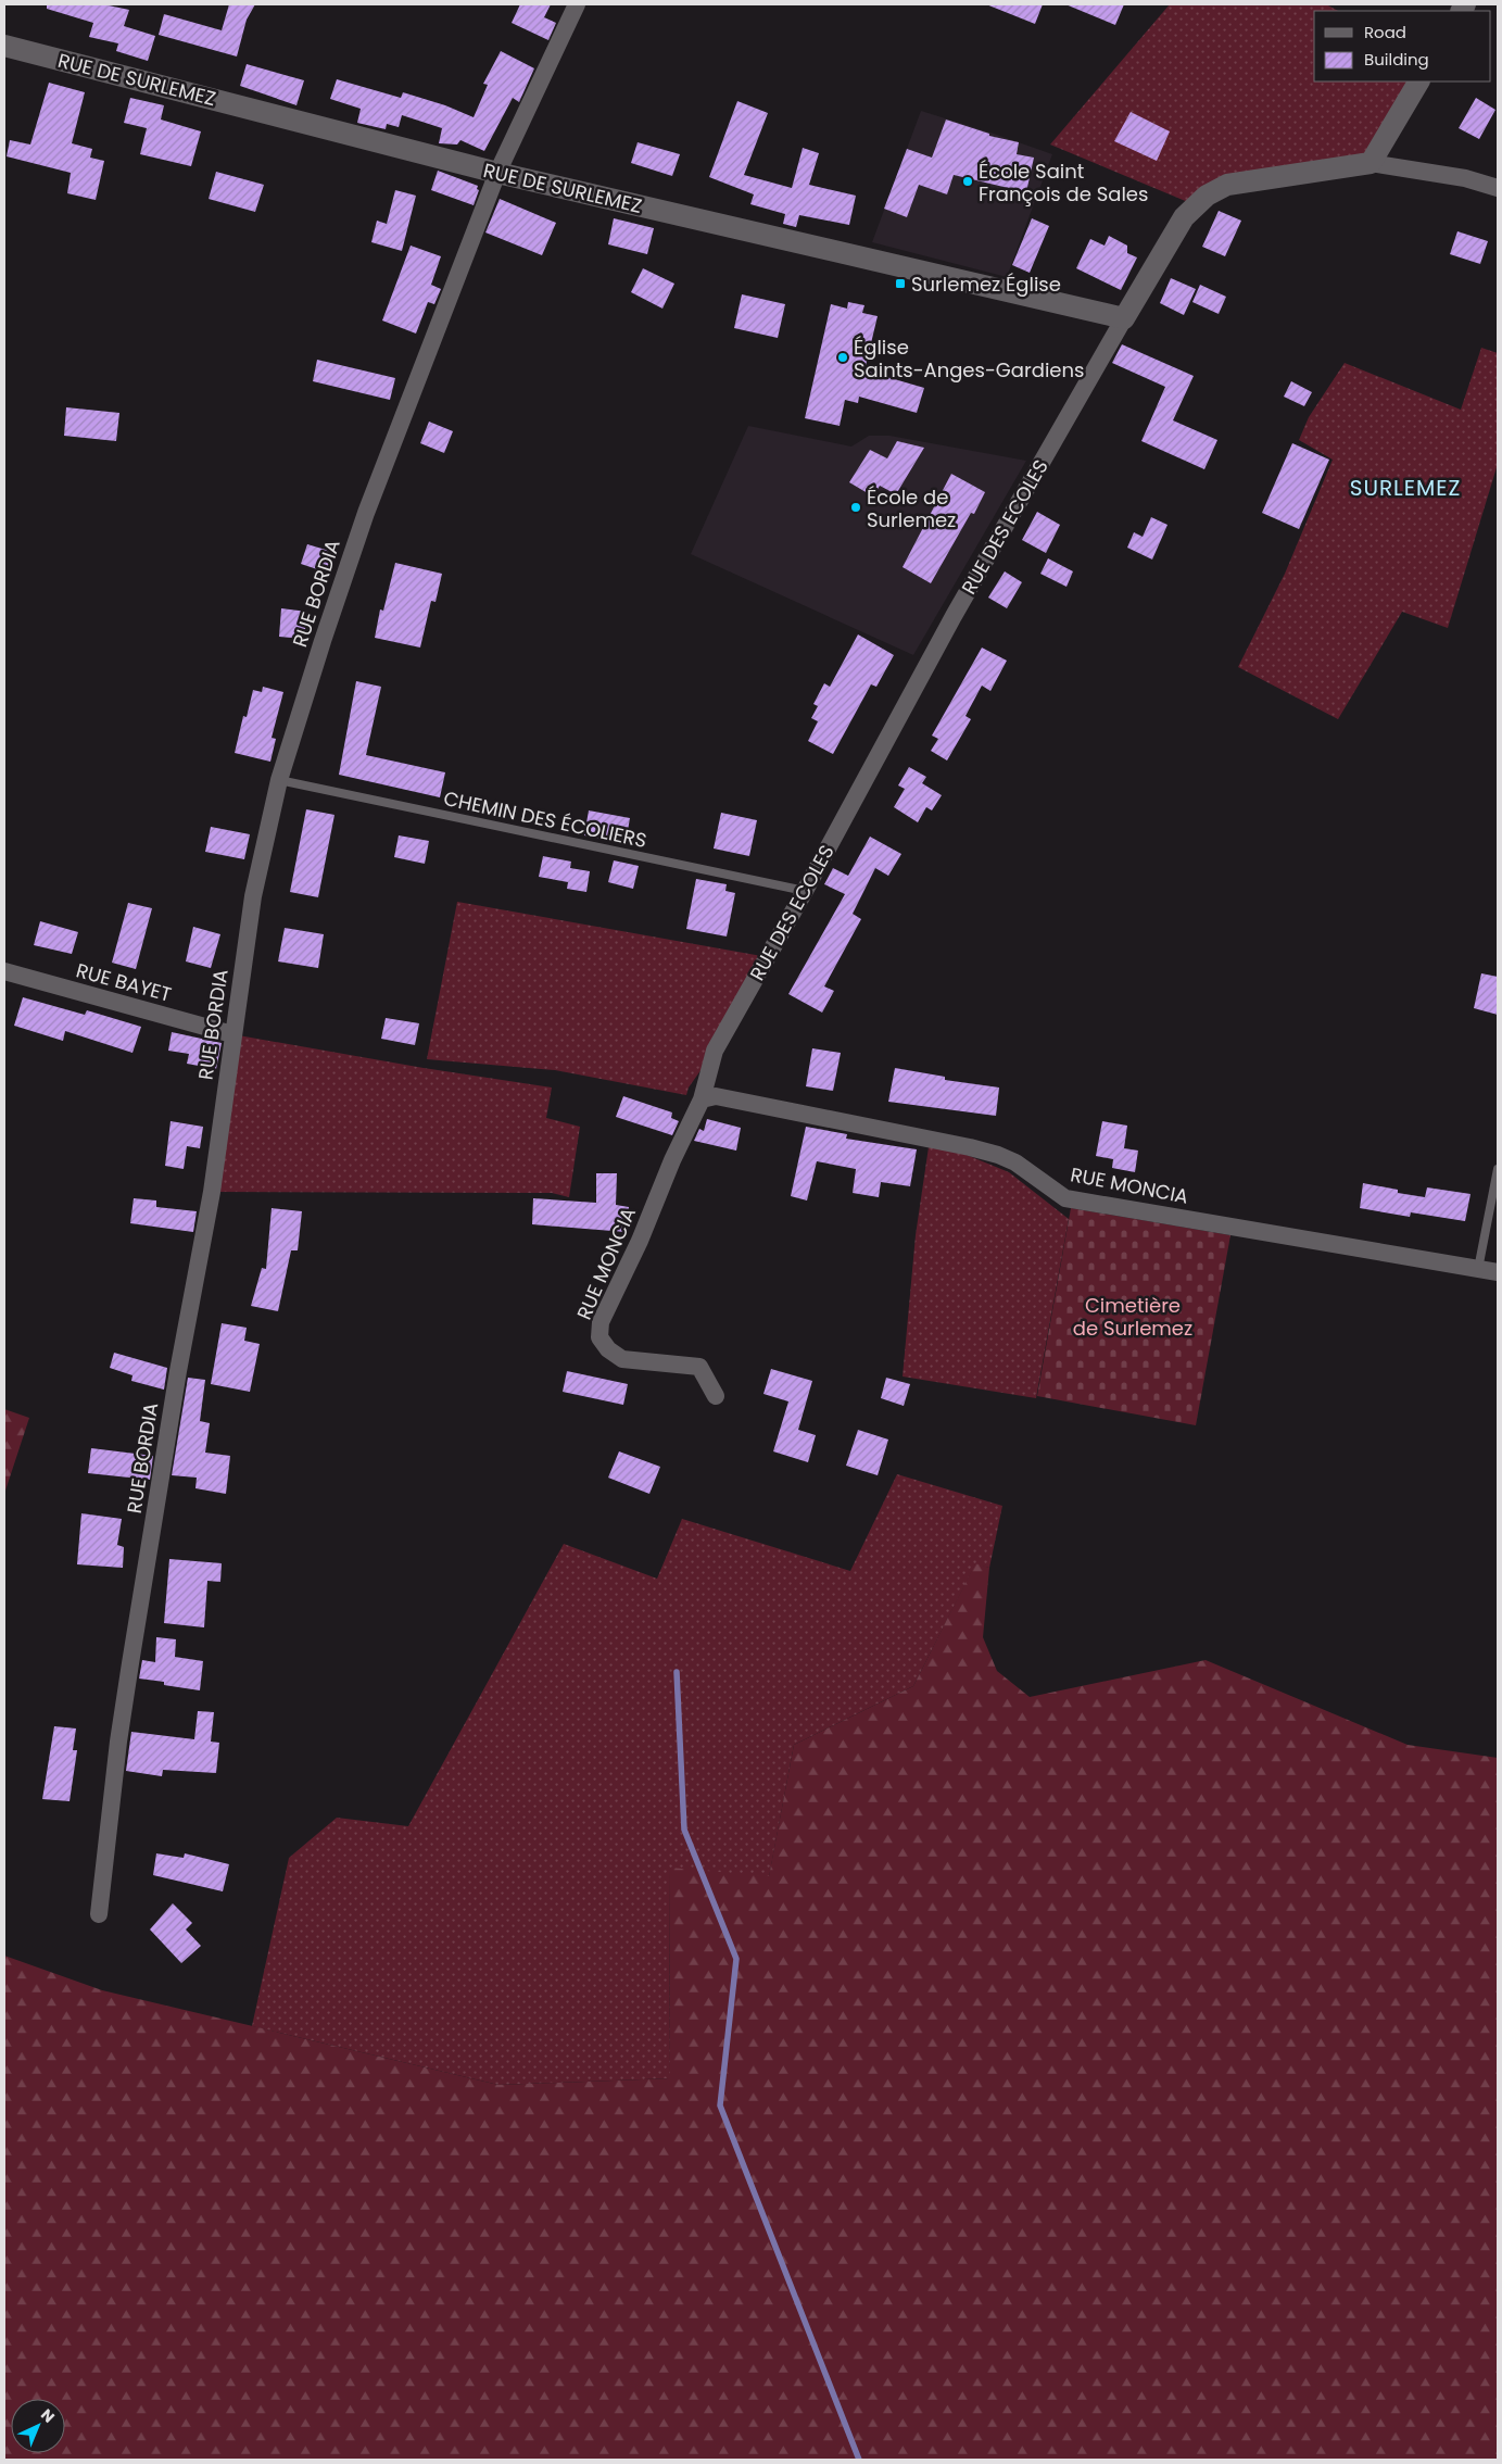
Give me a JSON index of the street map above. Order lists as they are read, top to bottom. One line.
{"streets":{"street":["RUE DE SURLEMEZ","RUE DES ECOLES","RUE BORDIA","RUE BAYET","RUE MONCIA"],"lane":["CHEMIN DES ÉCOLIERS"]},"crossings":[["RUE DE SURLEMEZ","RUE DES ECOLES"],["RUE DE SURLEMEZ","RUE BORDIA"],["RUE DES ECOLES","CHEMIN DES ÉCOLIERS"],["RUE DES ECOLES","RUE MONCIA"],["RUE BORDIA","CHEMIN DES ÉCOLIERS"],["RUE BORDIA","RUE BAYET"]],"districts":["SURLEMEZ"],"parks":["Cimetière de Surlemez"],"places":{"other":["École Saint François de Sales","Église Saints-Anges-Gardiens","École de Surlemez"],"transit":["Surlemez Église"]},"legend":["Road","Building"],"north":"top right"}
